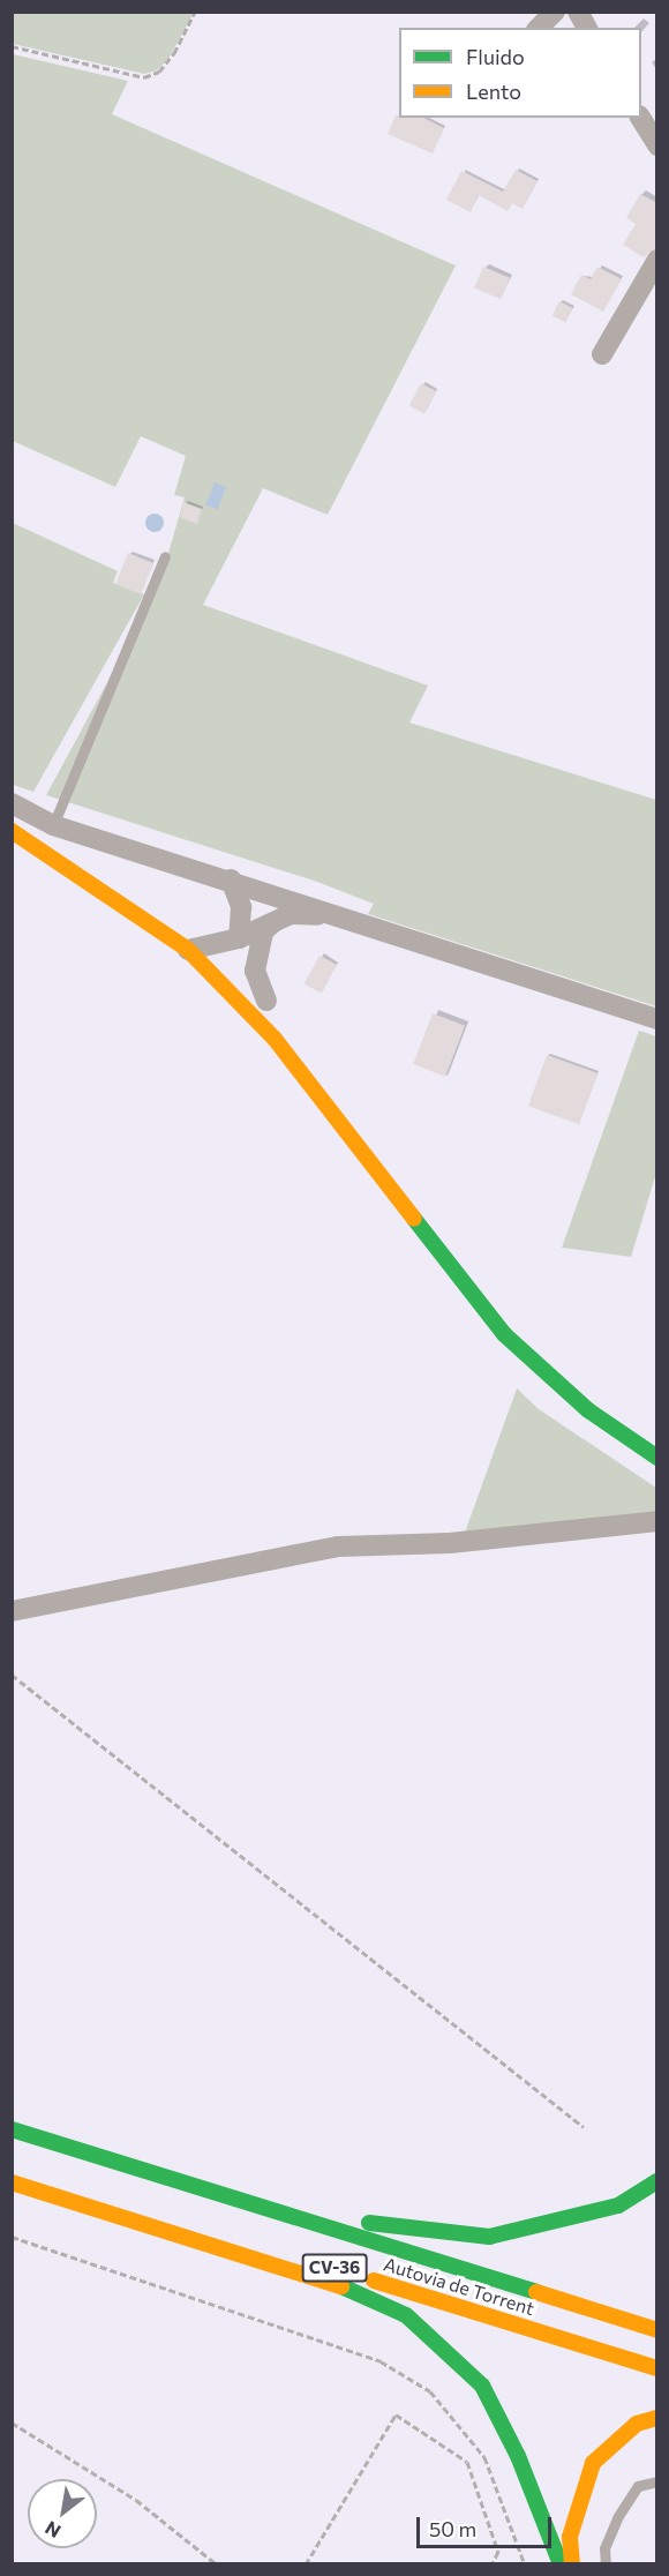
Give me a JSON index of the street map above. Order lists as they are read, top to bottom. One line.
{"streets":{"main road":["CV-36","Autovia de Torrent"]},"legend":["Fluido","Lento"],"scale_bar":"50 m","north":"bottom left"}
